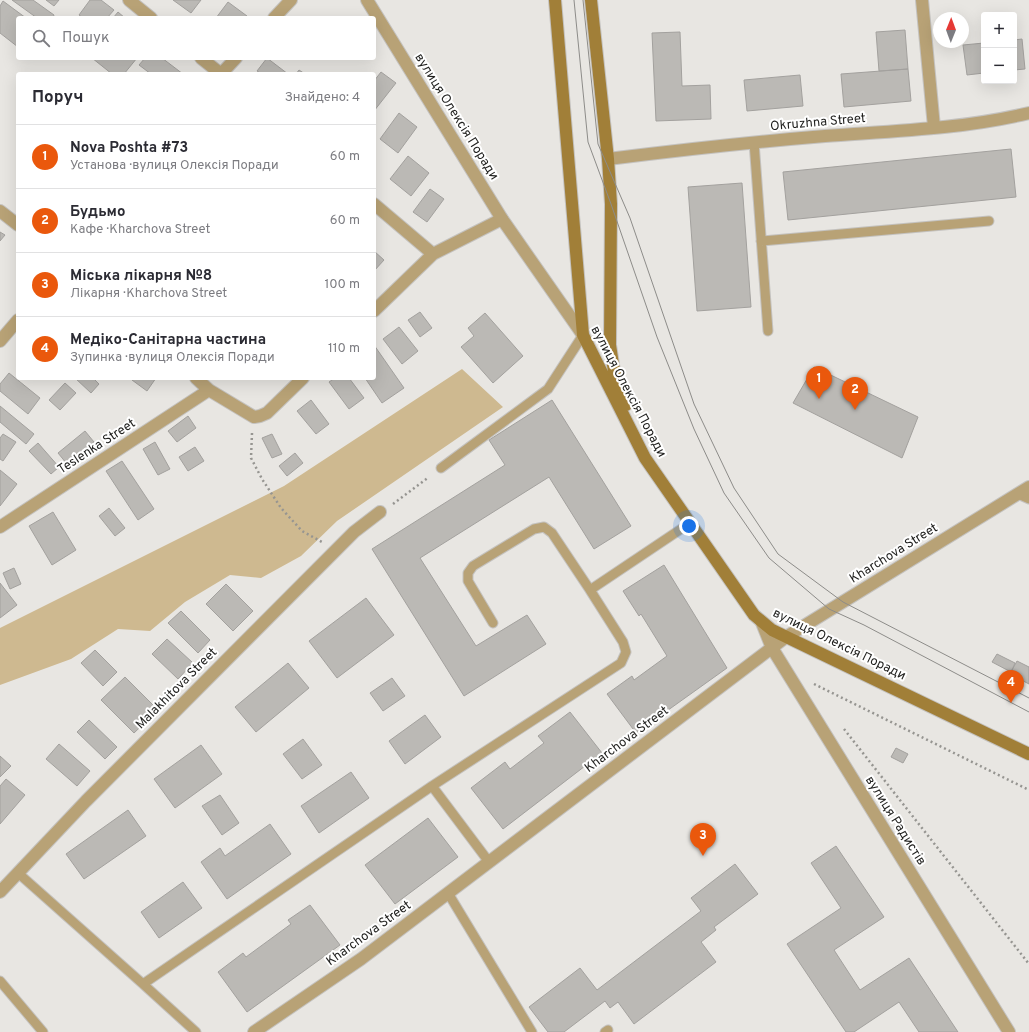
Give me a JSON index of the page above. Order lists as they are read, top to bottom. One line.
{"streets":{"main road":["вулиця Олексія Поради"],"street":["Okruzhna Street","Teslenka Street","Kharchova Street","Malakhitova Street","вулиця Радистів"]},"crossings":[["вулиця Олексія Поради","Kharchova Street"],["вулиця Олексія Поради","вулиця Радистів"],["Kharchova Street","вулиця Радистів"]],"north":"top","page":{"map_buttons":["+","−"],"search":"Пошук","heading":["Поруч","Знайдено: 4"],"list":[{"mark":"1","name":"Nova Poshta #73","note":"Установа · вулиця Олексія Поради","value":"60 m"},{"mark":"2","name":"Будьмо","note":"Кафе · Kharchova Street","value":"60 m"},{"mark":"3","name":"Міська лікарня №8","note":"Лікарня · Kharchova Street","value":"100 m"},{"mark":"4","name":"Медіко-Санітарна частина","note":"Зупинка · вулиця Олексія Поради","value":"110 m"}],"pins":["1","2","4","3"]}}
